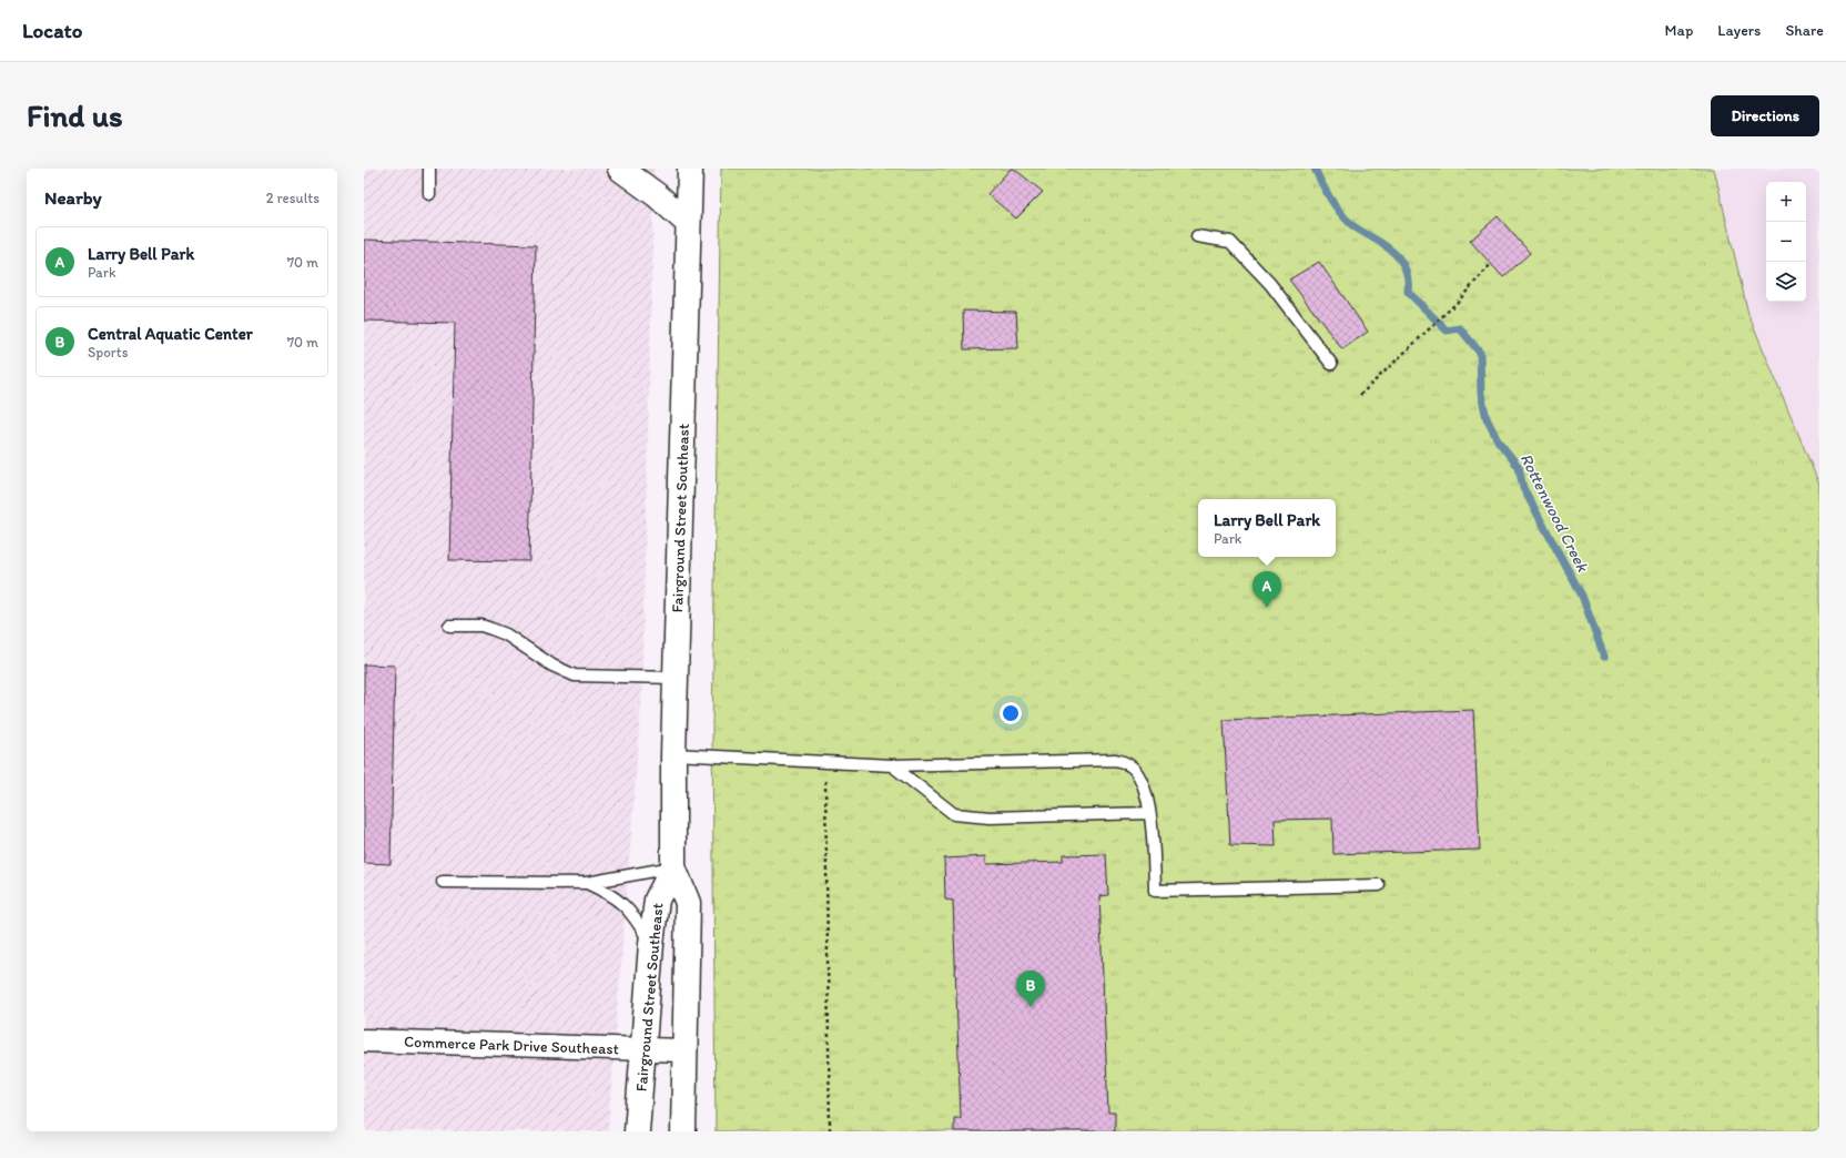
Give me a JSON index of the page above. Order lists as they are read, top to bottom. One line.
{"streets":{"main road":["Fairground Street Southeast"],"street":["Commerce Park Drive Southeast"]},"crossings":[["Fairground Street Southeast","Commerce Park Drive Southeast"]],"water":["Rottenwood Creek"],"page":{"header":"Locato","nav":["Map","Layers","Share"],"buttons":"Directions","title":"Find us","heading":["Nearby","2 results"],"map_buttons":["+","−"],"list":[{"mark":"A","name":"Larry Bell Park","note":"Park","value":"70 m"},{"mark":"B","name":"Central Aquatic Center","note":"Sports","value":"70 m"}],"popup":["Larry Bell Park","Park"],"pins":["A","B"]}}
